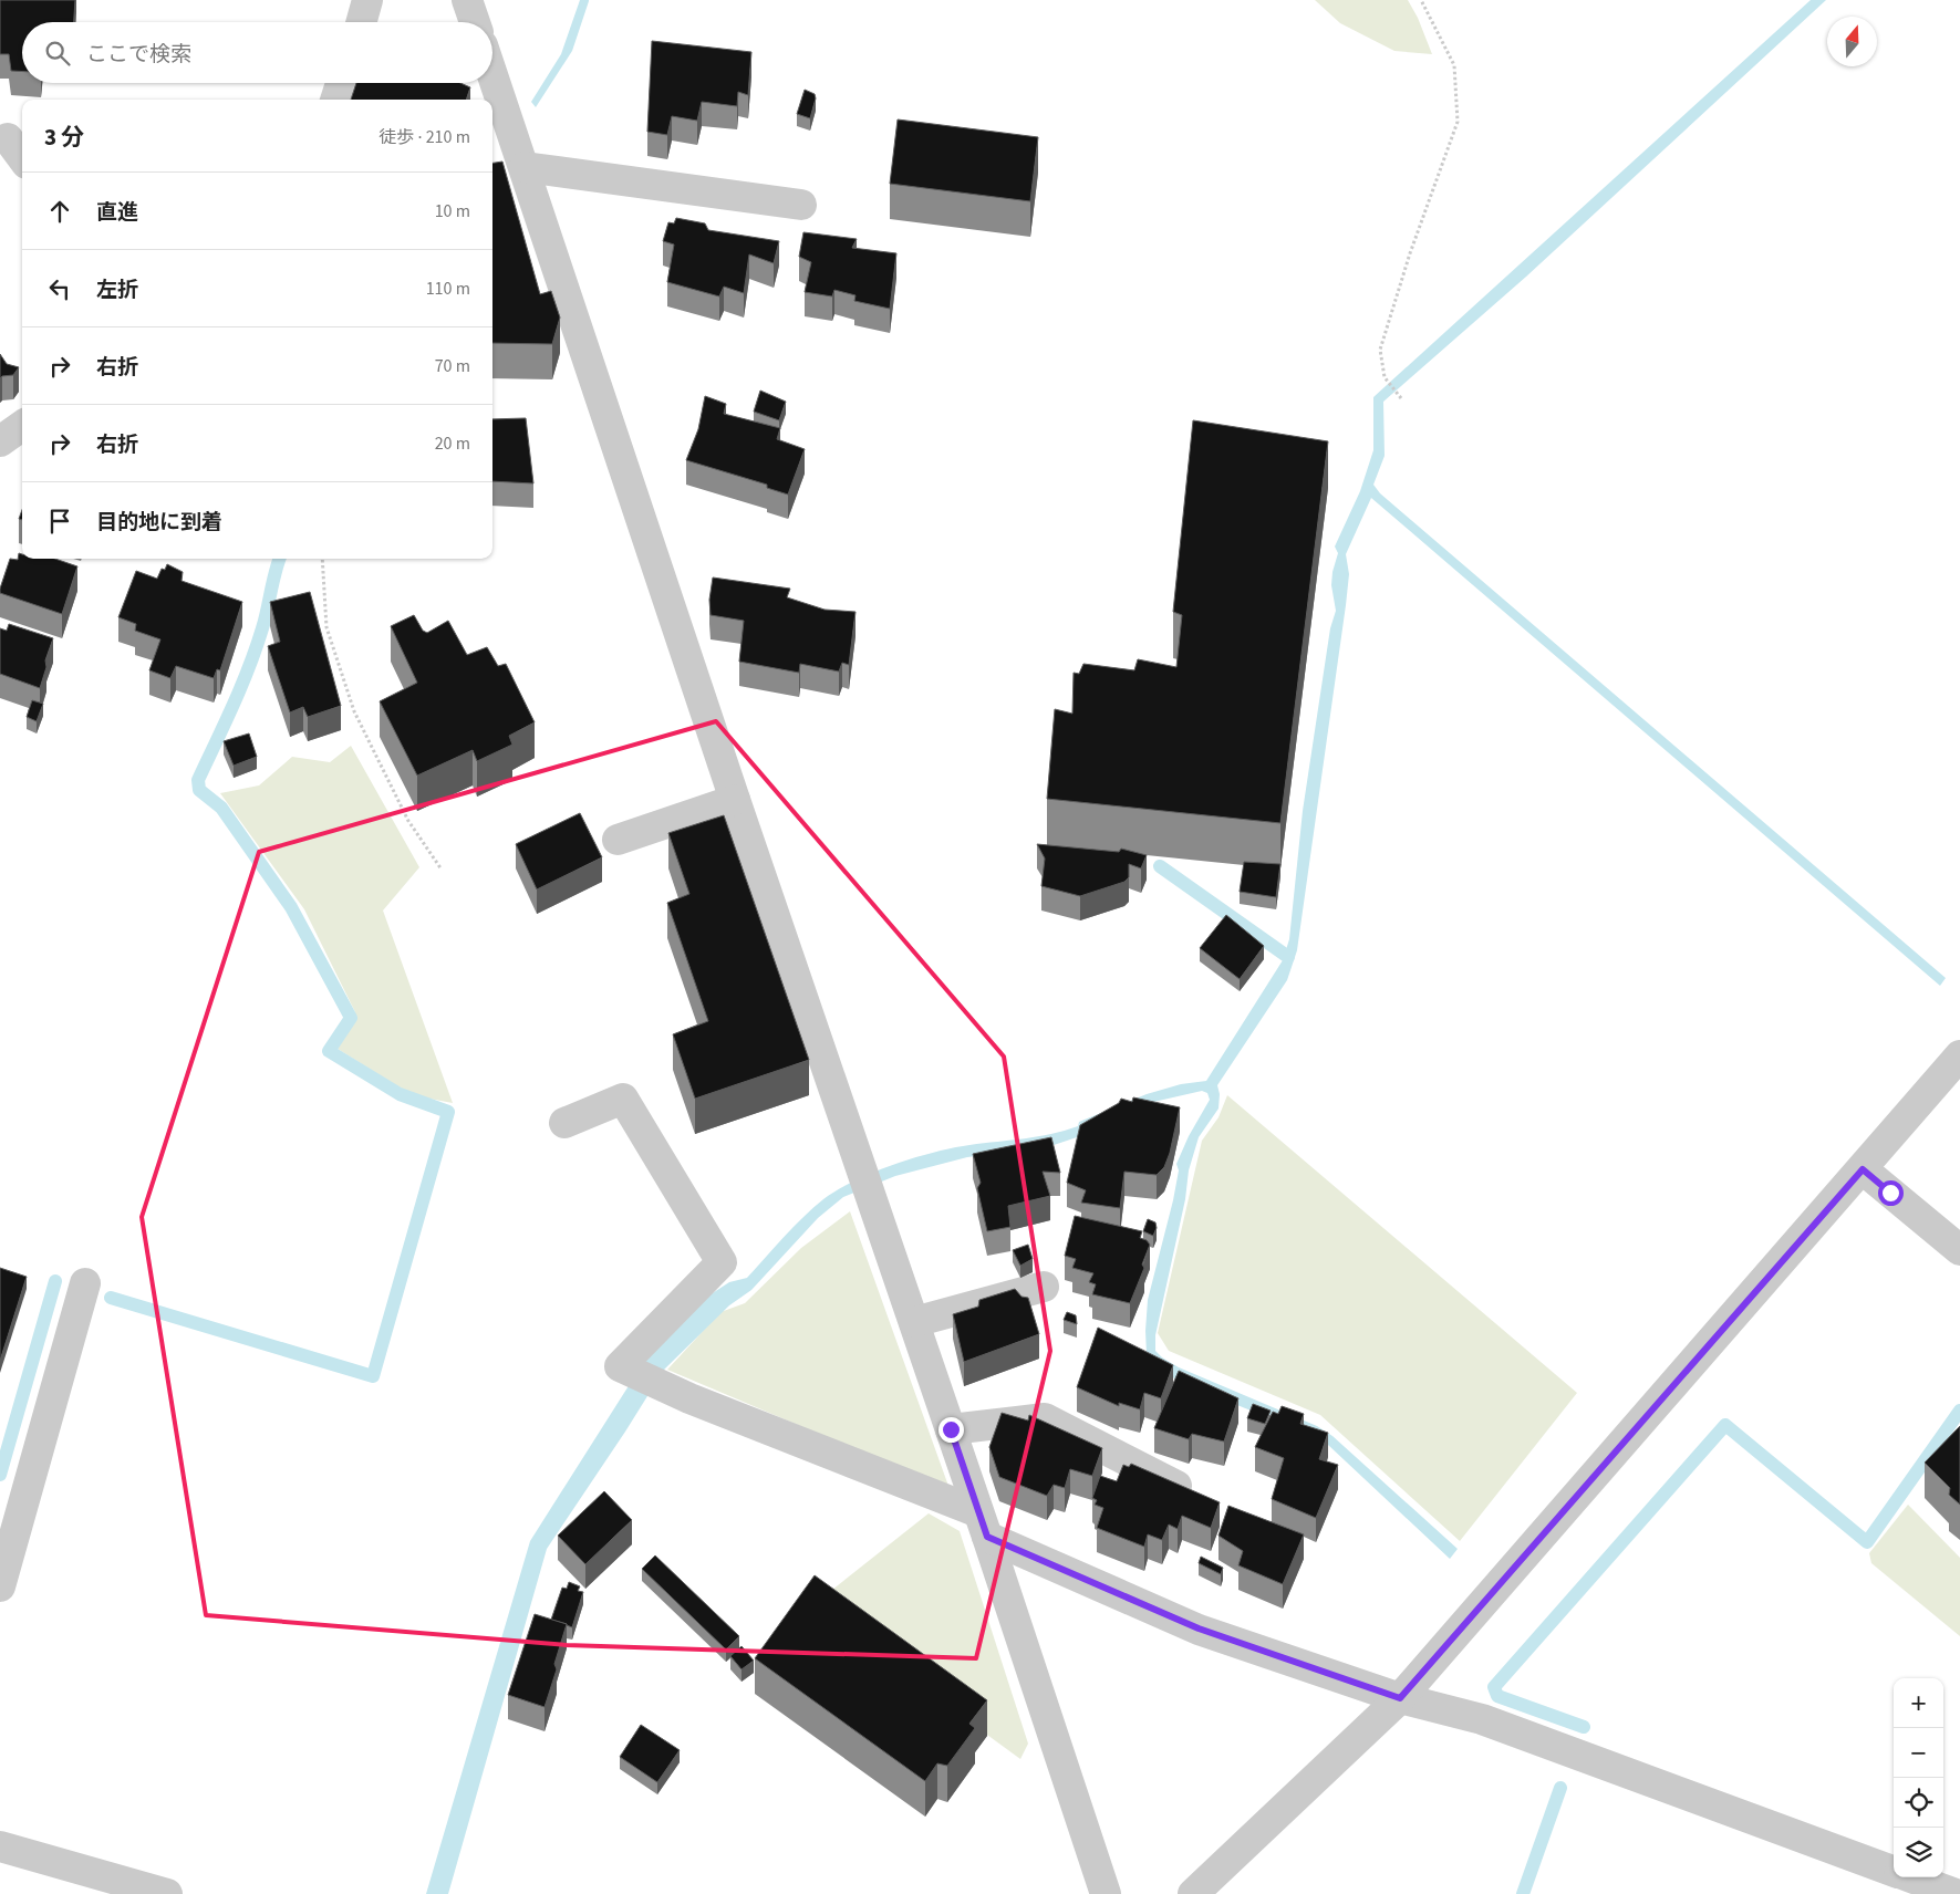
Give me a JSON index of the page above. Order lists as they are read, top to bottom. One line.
{"north":"top","page":{"search":"ここで検索","heading":["3 分","徒歩 · 210 m"],"list":[["直進","10 m"],["左折","110 m"],["右折","70 m"],["右折","20 m"],"目的地に到着"],"map_buttons":["+","−"]}}
